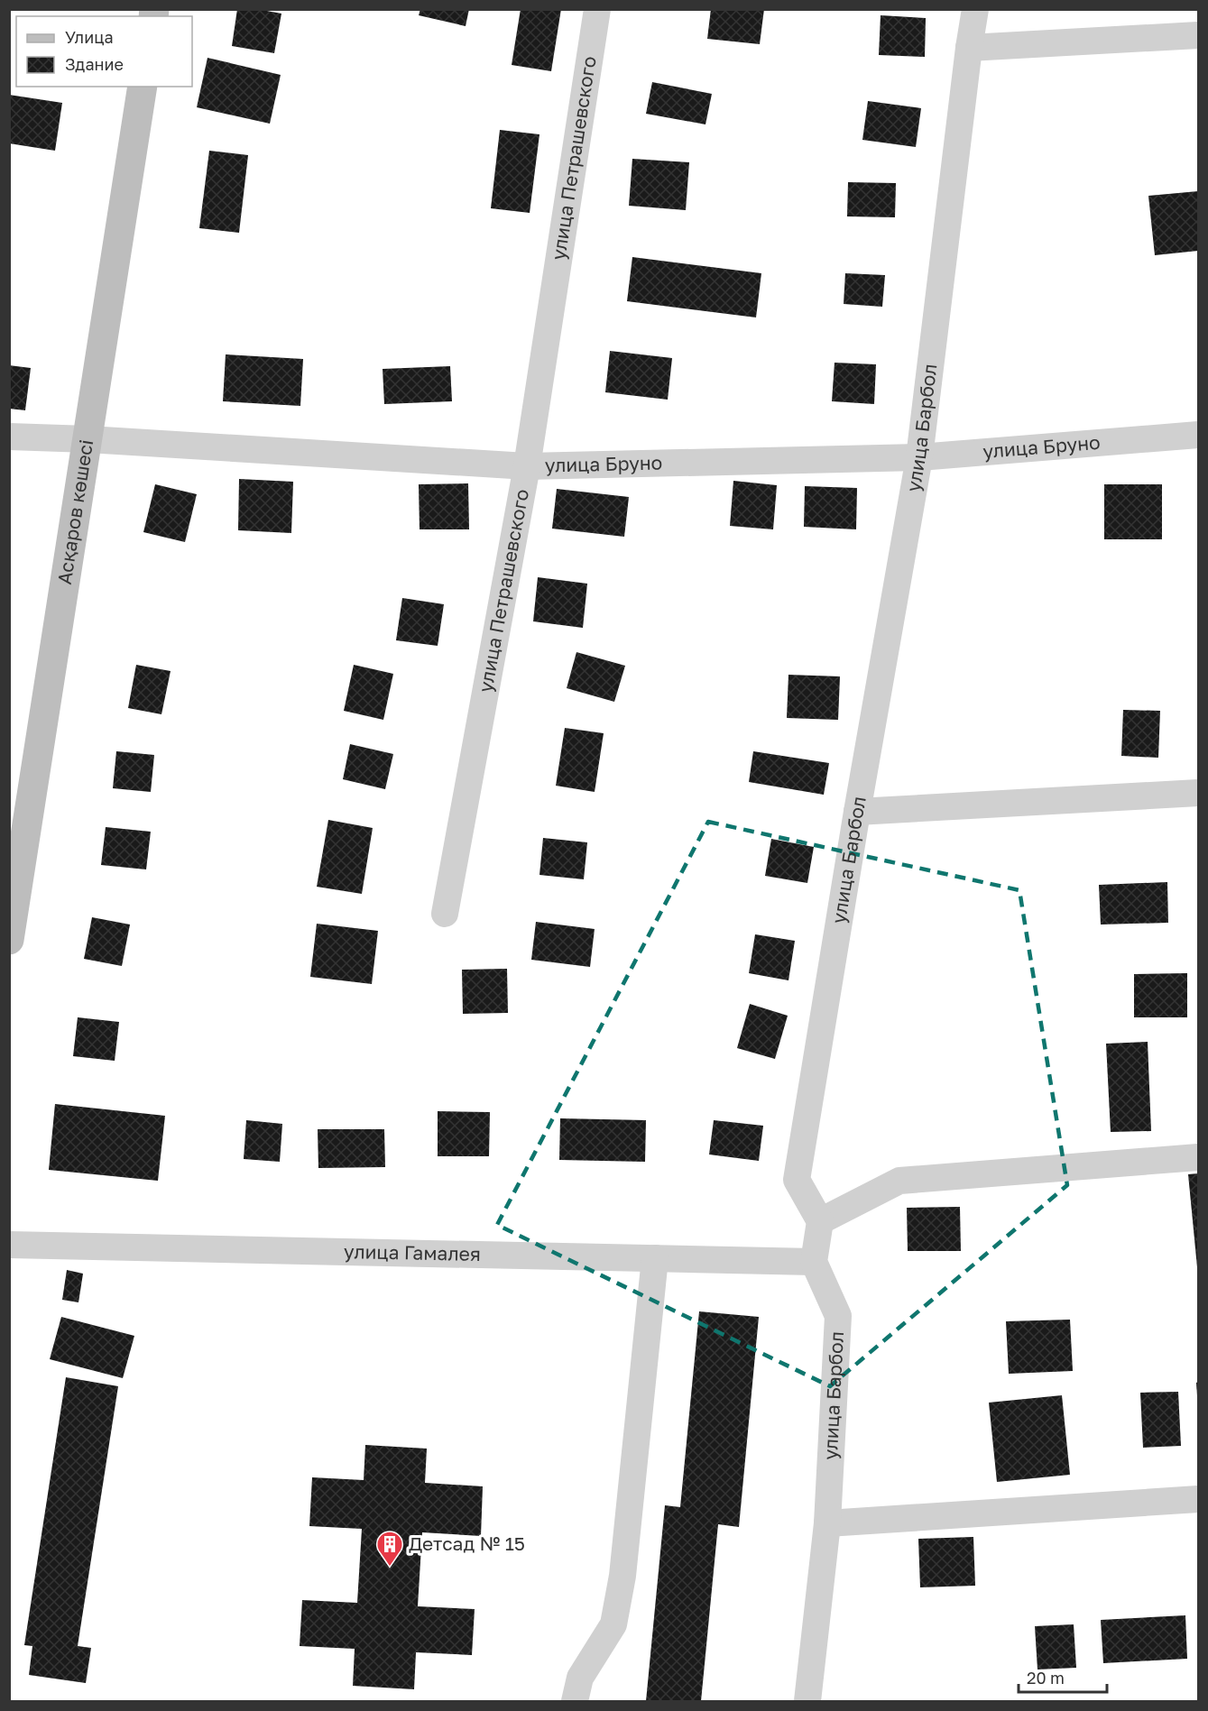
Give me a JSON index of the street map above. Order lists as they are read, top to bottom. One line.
{"streets":{"main road":["Асқаров көшесі"],"street":["улица Петрашевского","улица Барбол","улица Бруно","улица Гамалея"]},"crossings":[["улица Петрашевского","улица Бруно"],["улица Барбол","улица Бруно"],["улица Барбол","улица Гамалея"],["улица Бруно","Асқаров көшесі"]],"places":{"building":["Детсад № 15"]},"legend":["Улица","Здание"],"scale_bar":"20 m"}
